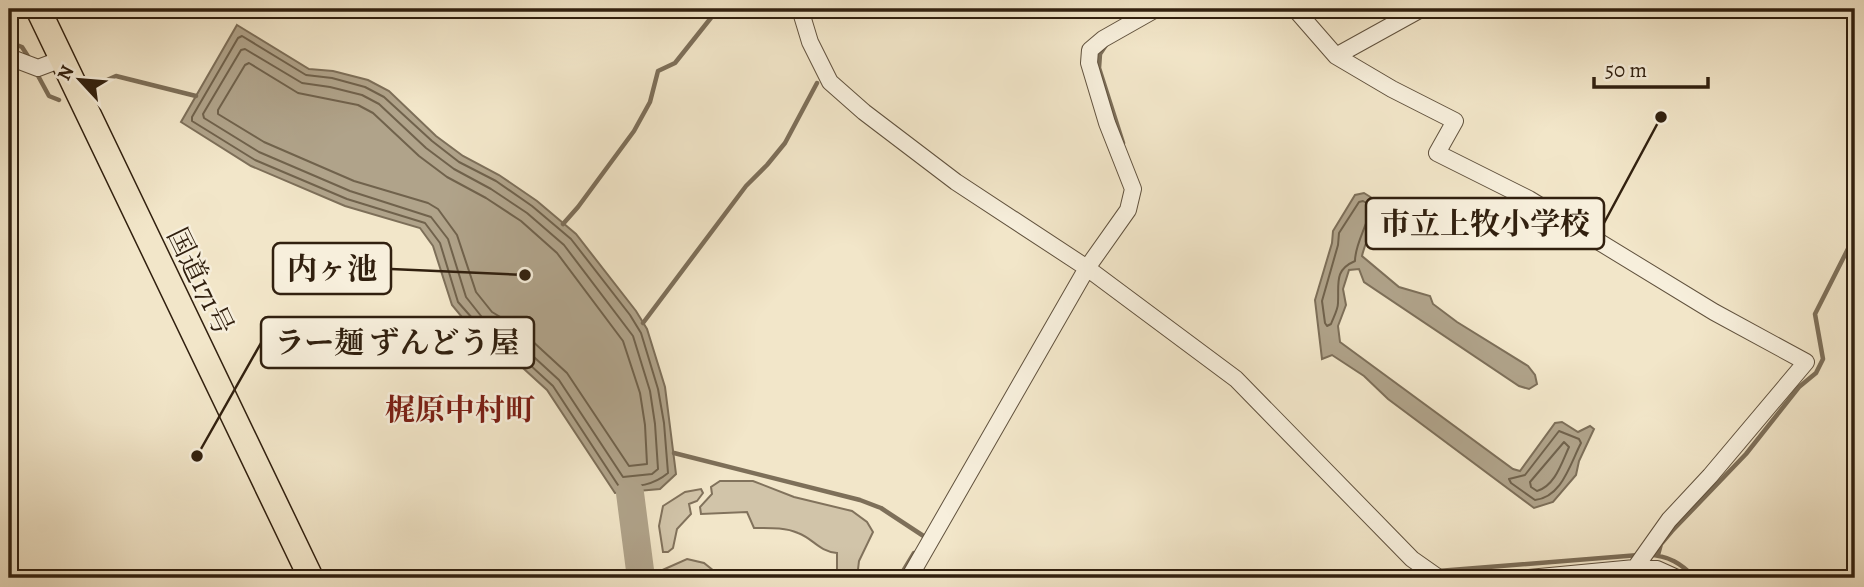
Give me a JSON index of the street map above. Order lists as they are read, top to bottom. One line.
{"streets":{"highway":["国道171号"]},"districts":["梶原中村町"],"places":["市立上牧小学校","内ヶ池","ラー麺 ずんどう屋"],"scale_bar":"50 m","north":"top left"}
